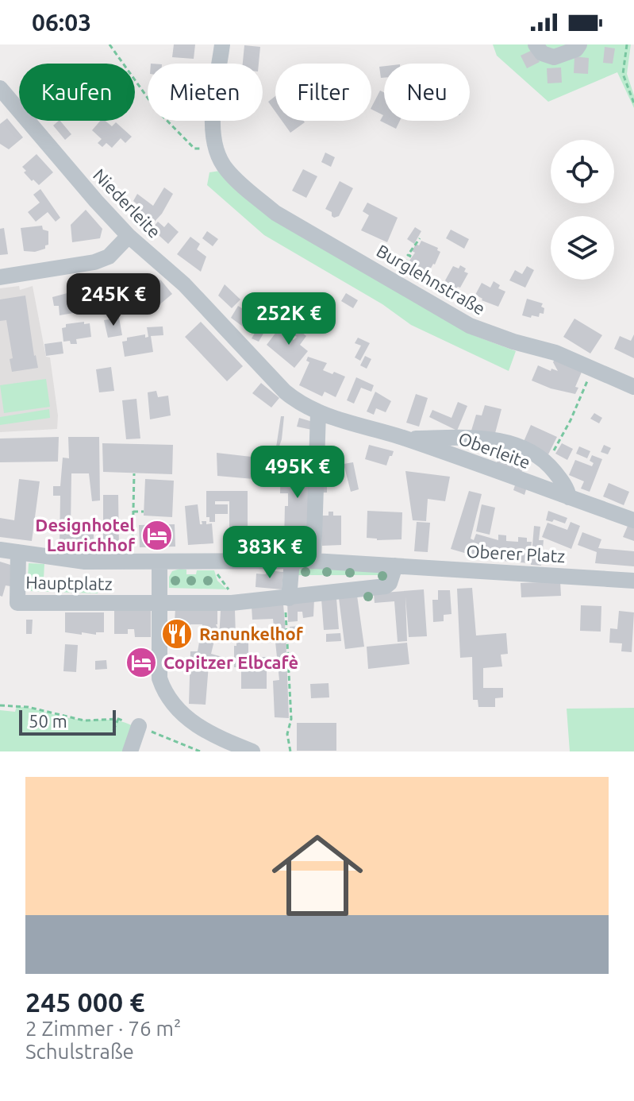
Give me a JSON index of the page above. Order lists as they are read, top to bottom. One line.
{"streets":{"street":["Niederleite","Burglehnstraße","Oberleite","Oberer Platz","Hauptplatz"]},"crossings":[["Niederleite","Oberleite"],["Oberer Platz","Hauptplatz"]],"places":{"hotel":["Designhotel Laurichhof","Copitzer Elbcafè"],"restaurant":["Ranunkelhof"]},"scale_bar":"50 m","page":{"status":"06:03","chip":["Kaufen","Mieten","Filter","Neu"],"price":["245K €","252K €","495K €","383K €"],"scale":"50 m","list":[{"name":"245 000 €","note":"2 Zimmer · 76 m² · Schulstraße"}]}}
